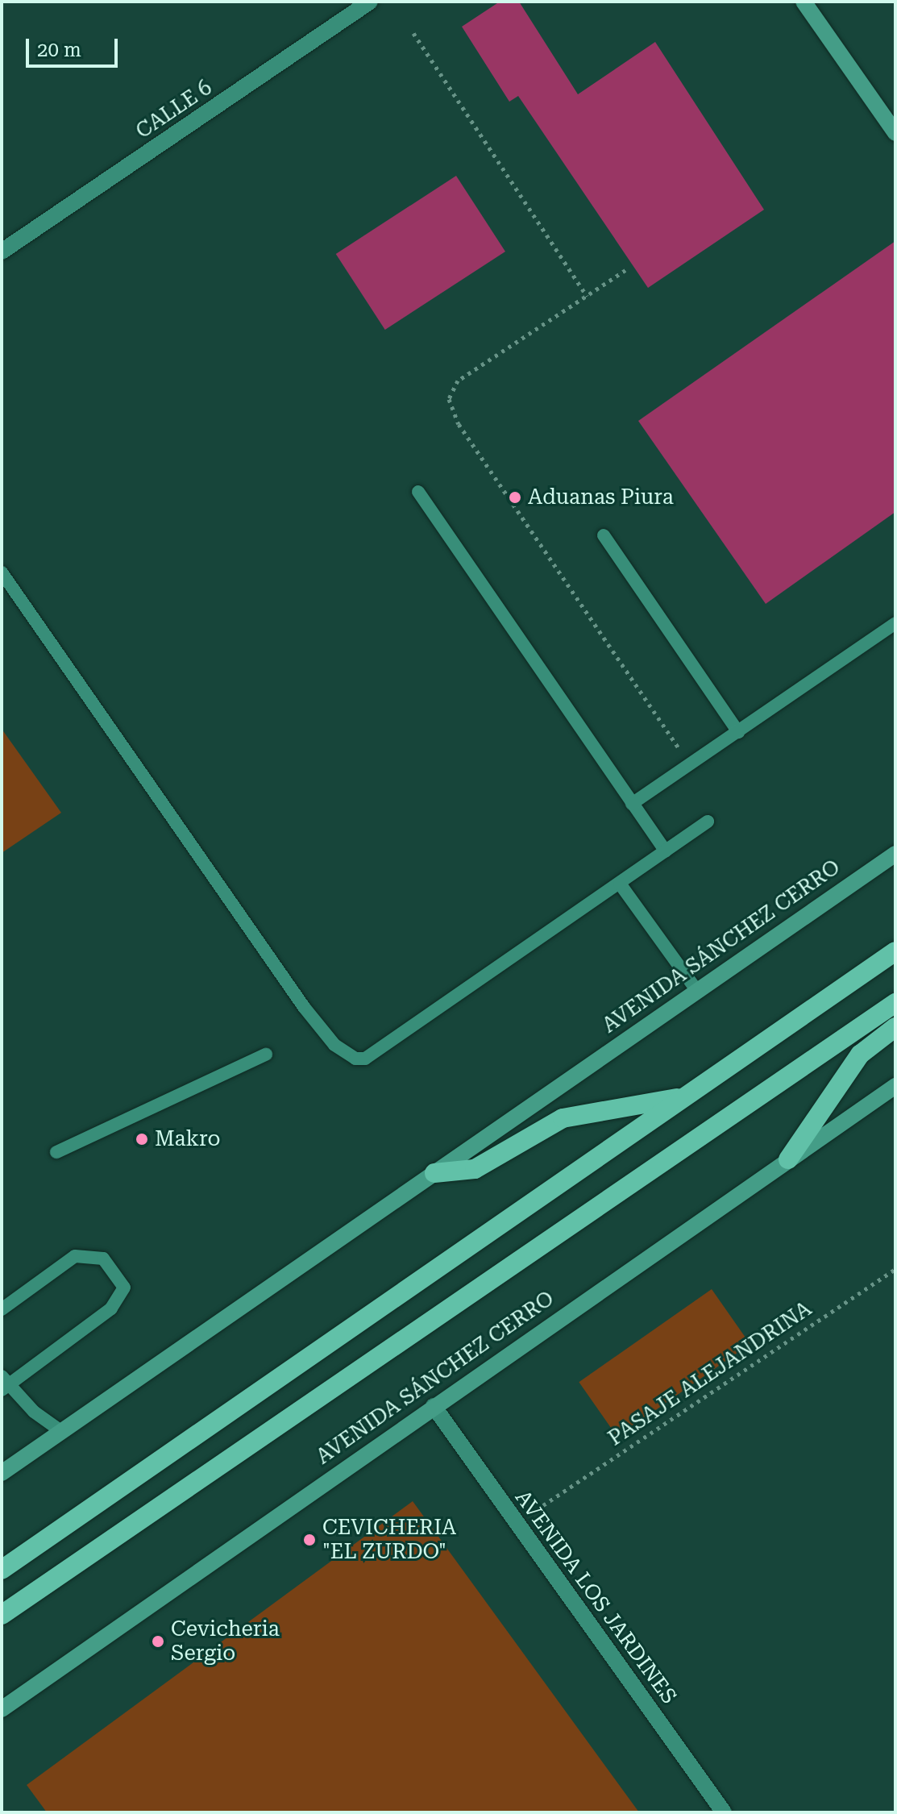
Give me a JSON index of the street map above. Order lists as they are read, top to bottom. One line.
{"streets":{"main road":["AVENIDA SÁNCHEZ CERRO"],"street":["CALLE 6","AVENIDA LOS JARDINES"],"path":["PASAJE ALEJANDRINA"]},"crossings":[["AVENIDA SÁNCHEZ CERRO","AVENIDA LOS JARDINES"]],"places":["Aduanas Piura","Makro","CEVICHERIA \"EL ZURDO\"","Cevicheria Sergio"],"scale_bar":"20 m"}
